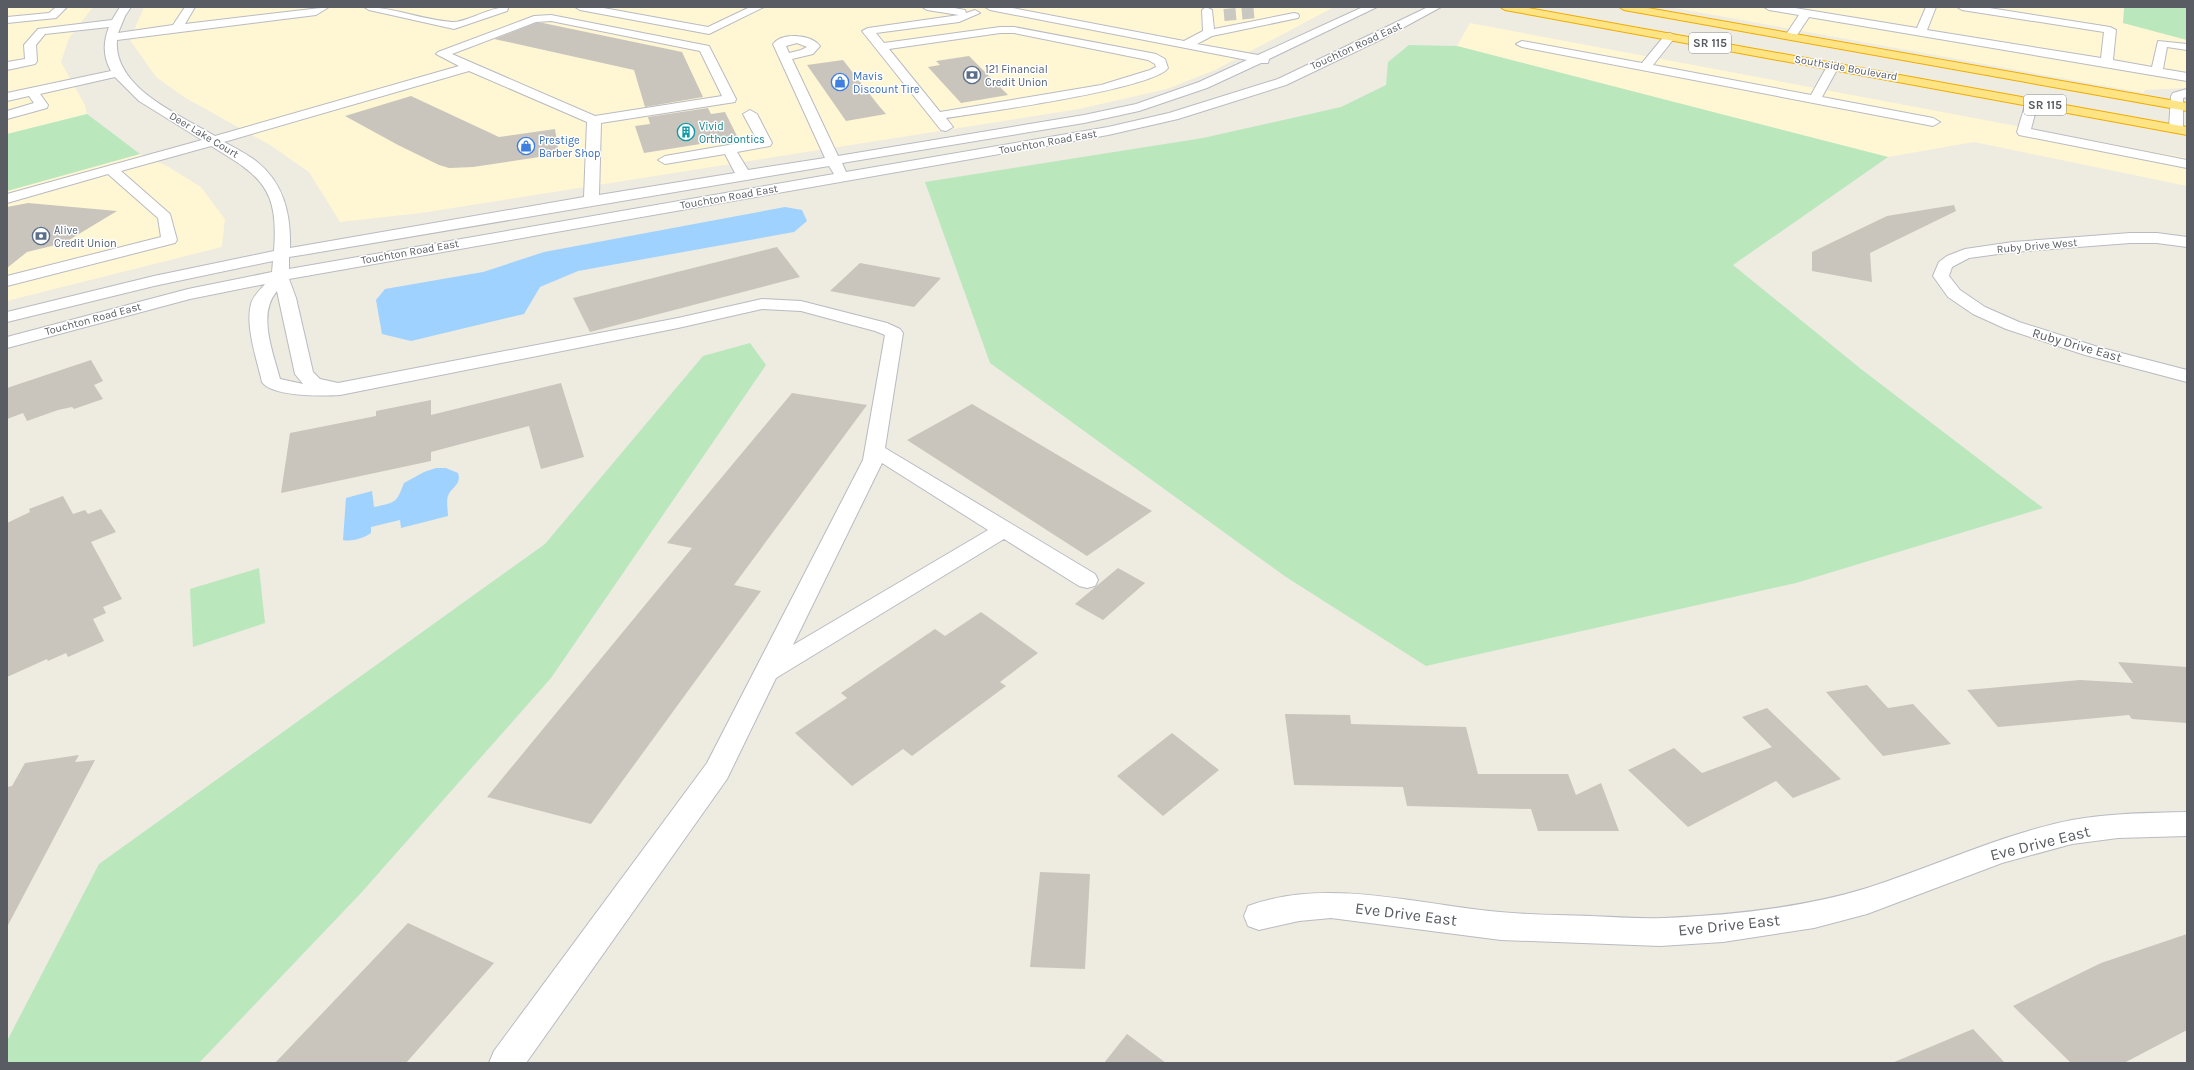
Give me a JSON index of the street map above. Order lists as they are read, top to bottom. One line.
{"streets":{"highway":["SR 115","Southside Boulevard"],"street":["Touchton Road East","Deer Lake Court","Ruby Drive West","Ruby Drive East","Eve Drive East"]},"crossings":[["Touchton Road East","Deer Lake Court"],["Ruby Drive West","Ruby Drive East"]],"places":{"bank":["121 Financial Credit Union","Alive Credit Union"],"shop":["Mavis Discount Tire","Prestige Barber Shop"],"building":["Vivid Orthodontics"]}}
